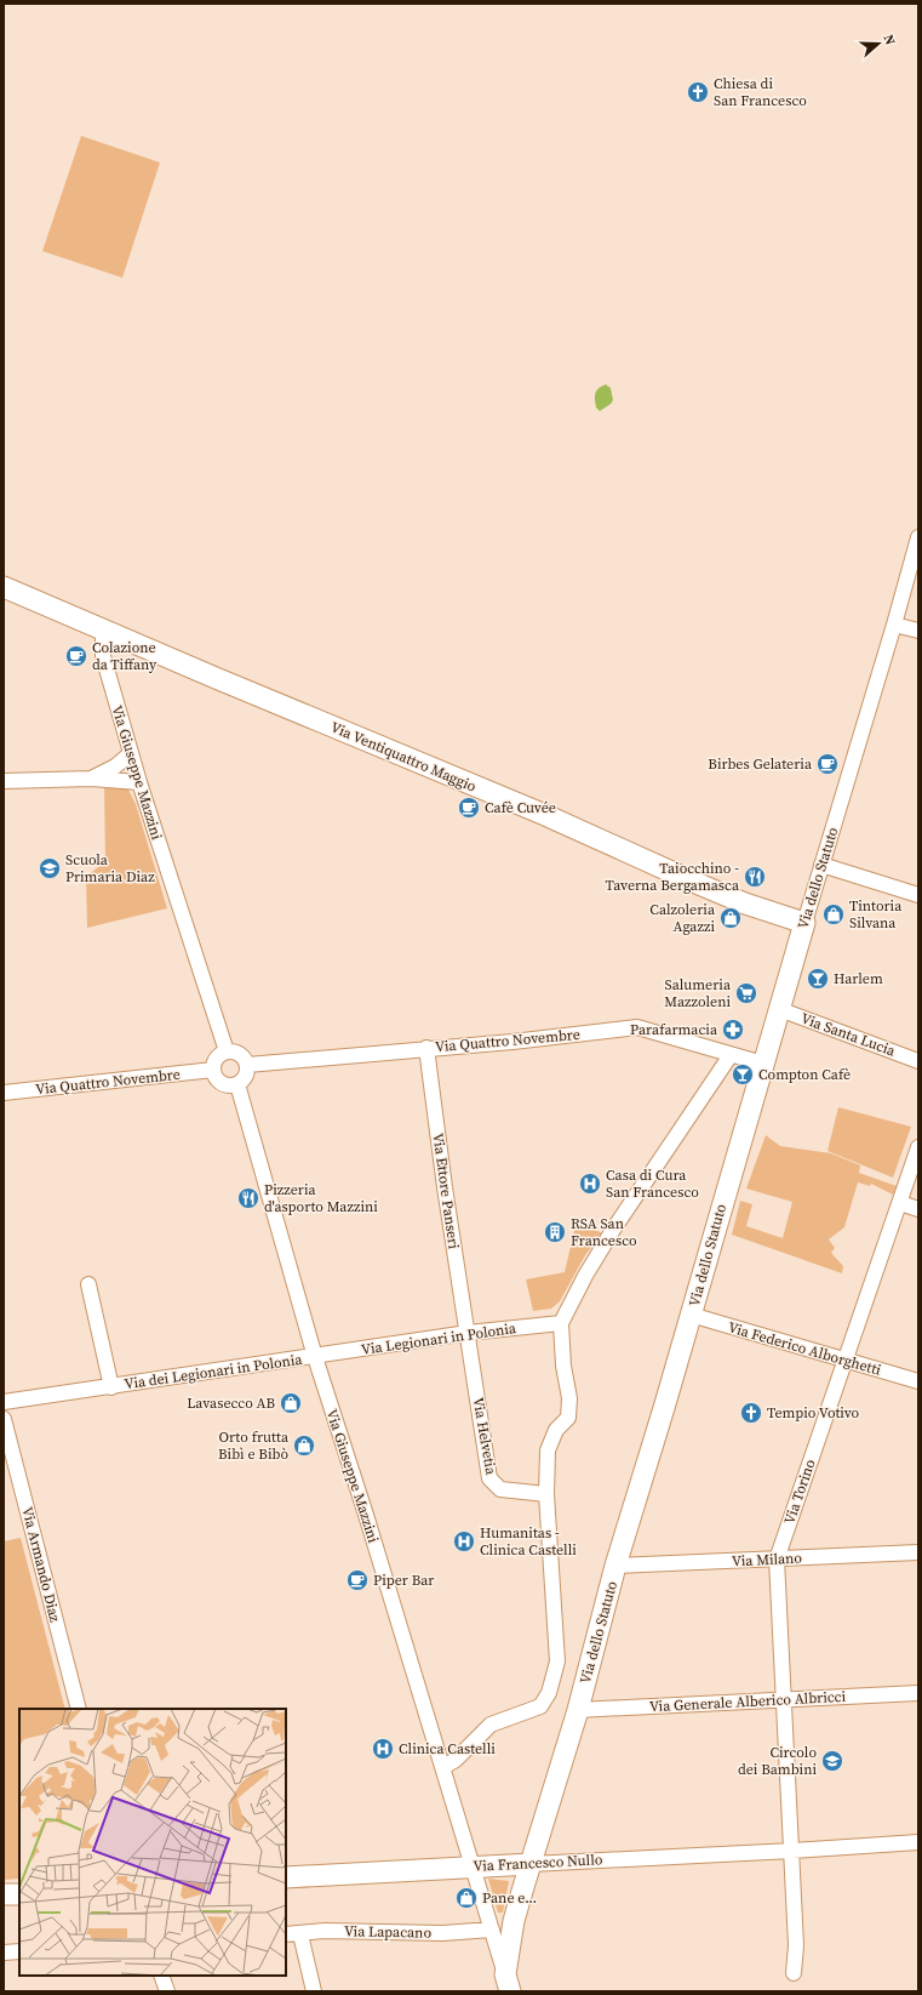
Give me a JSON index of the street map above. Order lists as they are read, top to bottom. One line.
{"streets":{"street":["Via Ventiquattro Maggio","Via Giuseppe Mazzini","Via dello Statuto","Via Santa Lucia","Via Quattro Novembre","Via Ettore Panseri","Via Legionari in Polonia","Via Federico Alborghetti","Via dei Legionari in Polonia","Via Helvetia","Via Torino","Via Milano","Via Armando Diaz","Via Generale Alberico Albricci","Via Francesco Nullo","Via Lapacano"]},"crossings":[["Via Ventiquattro Maggio","Via Giuseppe Mazzini"],["Via Ventiquattro Maggio","Via dello Statuto"],["Via Giuseppe Mazzini","Via dello Statuto"],["Via Giuseppe Mazzini","Via Quattro Novembre"],["Via Giuseppe Mazzini","Via Legionari in Polonia"],["Via Giuseppe Mazzini","Via dei Legionari in Polonia"],["Via Giuseppe Mazzini","Via Francesco Nullo"],["Via Giuseppe Mazzini","Via Lapacano"],["Via dello Statuto","Via Santa Lucia"],["Via dello Statuto","Via Quattro Novembre"],["Via dello Statuto","Via Federico Alborghetti"],["Via dello Statuto","Via Milano"],["Via dello Statuto","Via Generale Alberico Albricci"],["Via dello Statuto","Via Francesco Nullo"],["Via Quattro Novembre","Via Ettore Panseri"],["Via Ettore Panseri","Via Legionari in Polonia"],["Via Ettore Panseri","Via Helvetia"],["Via Legionari in Polonia","Via dei Legionari in Polonia"],["Via Legionari in Polonia","Via Helvetia"],["Via Federico Alborghetti","Via Torino"],["Via Torino","Via Milano"],["Via Torino","Via Generale Alberico Albricci"],["Via Torino","Via Francesco Nullo"]],"places":{"church":["Chiesa di San Francesco","Tempio Votivo"],"cafe":["Colazione da Tiffany","Birbes Gelateria","Cafè Cuvée","Piper Bar"],"school or university":["Scuola Primaria Diaz","Circolo dei Bambini"],"restaurant":["Taiocchino - Taverna Bergamasca","Pizzeria d'asporto Mazzini"],"shop":["Tintoria Silvana","Calzoleria Agazzi","Lavasecco AB","Orto frutta Bibì e Bibò","Pane e..."],"bar":["Harlem","Compton Cafè"],"supermarket":["Salumeria Mazzoleni"],"pharmacy":["Parafarmacia"],"hospital":["Casa di Cura San Francesco","Humanitas - Clinica Castelli","Clinica Castelli"],"building":["RSA San Francesco"]},"north":"right"}
